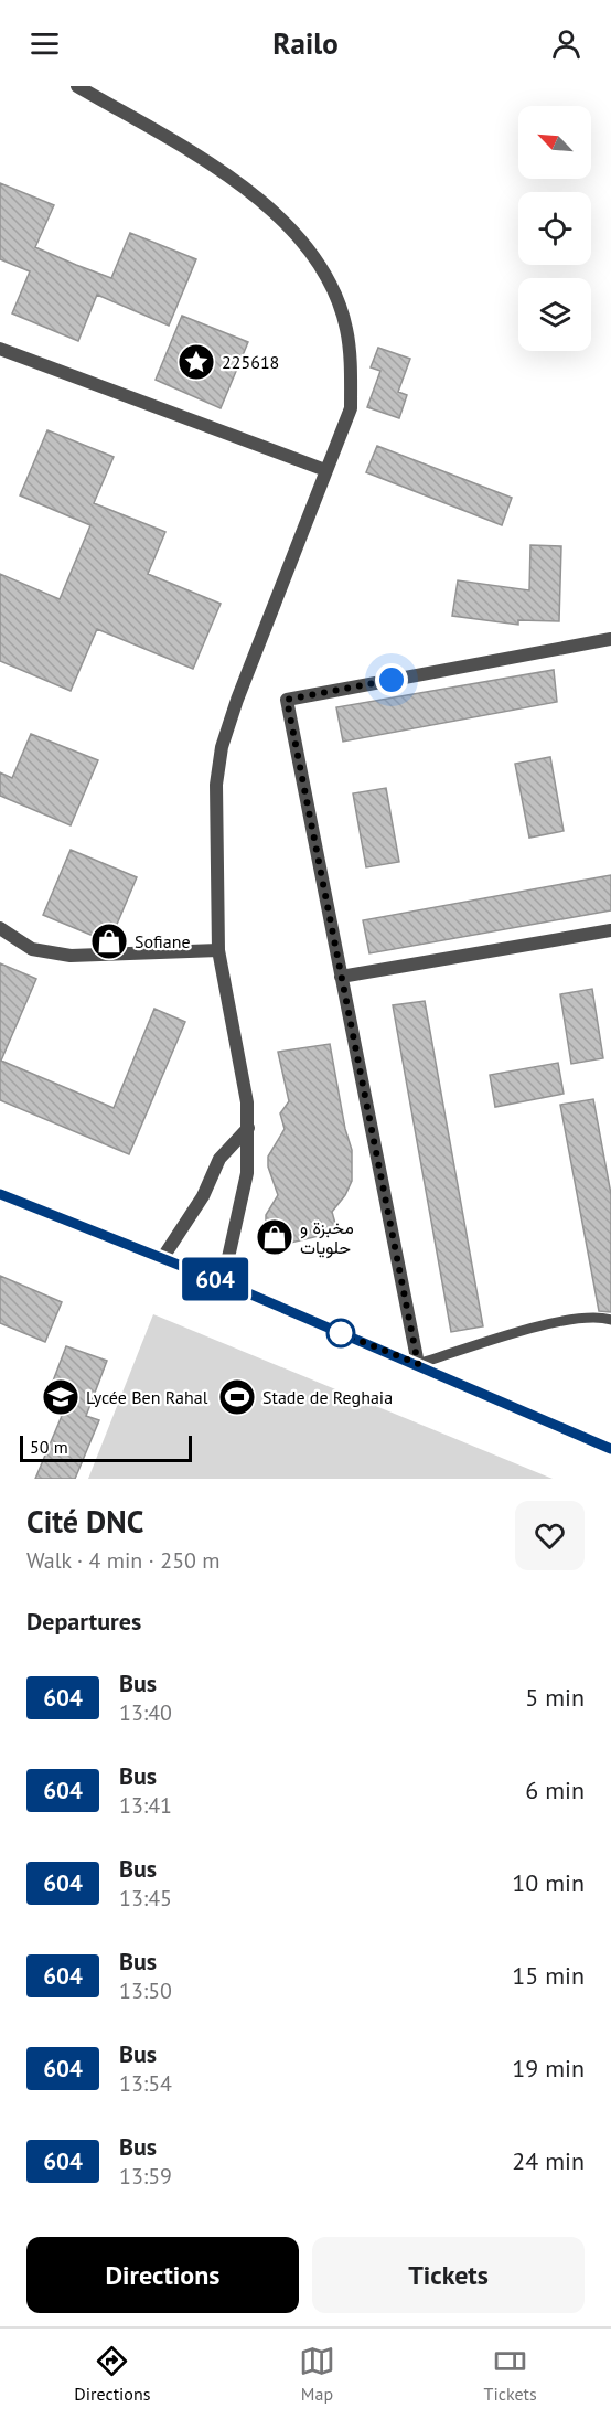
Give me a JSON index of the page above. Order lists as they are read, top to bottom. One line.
{"places":{"place":["225618"],"shop":["Sofiane","مخبزة و حلويات"],"school or university":["Lycée Ben Rahal"],"sports":["Stade de Reghaia"]},"lines":["bus line 604"],"scale_bar":"50 m","north":"top left","page":{"header":"Railo","on_map":"604","scale":"50 m","heading":[["Cité DNC","Walk · 4 min · 250 m"],"Departures"],"list":[{"mark":"604","name":"Bus","note":"13:40","value":"5 min"},{"mark":"604","name":"Bus","note":"13:41","value":"6 min"},{"mark":"604","name":"Bus","note":"13:45","value":"10 min"},{"mark":"604","name":"Bus","note":"13:50","value":"15 min"},{"mark":"604","name":"Bus","note":"13:54","value":"19 min"},{"mark":"604","name":"Bus","note":"13:59","value":"24 min"}],"buttons":["Directions","Tickets"],"tabs":["Directions","Map","Tickets"]}}
